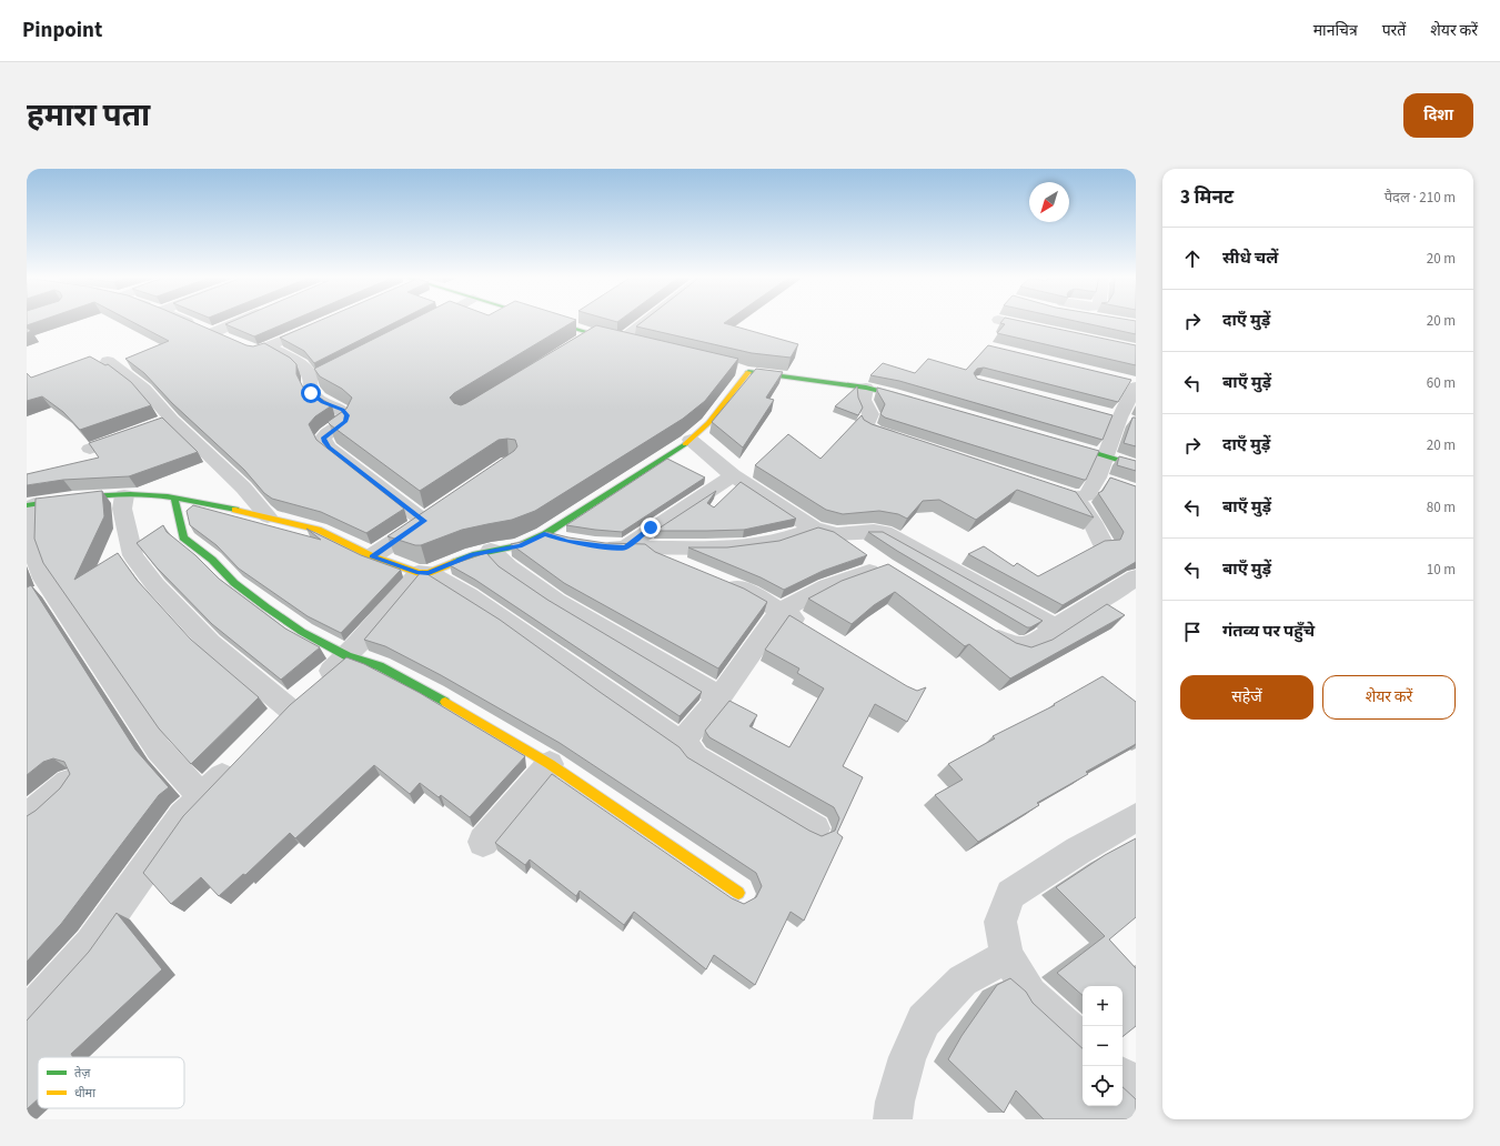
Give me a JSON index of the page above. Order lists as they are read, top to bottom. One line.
{"legend":["तेज़","धीमा"],"north":"bottom left","page":{"header":"Pinpoint","nav":["मानचित्र","परतें","शेयर करें"],"title":"हमारा पता","buttons":["दिशा",["सहेजें","शेयर करें"]],"heading":["3 मिनट","पैदल · 210 m"],"list":[["सीधे चलें","20 m"],["दाएँ मुड़ें","20 m"],["बाएँ मुड़ें","60 m"],["दाएँ मुड़ें","20 m"],["बाएँ मुड़ें","80 m"],["बाएँ मुड़ें","10 m"],"गंतव्य पर पहुँचे"],"map_buttons":["+","−"]}}
